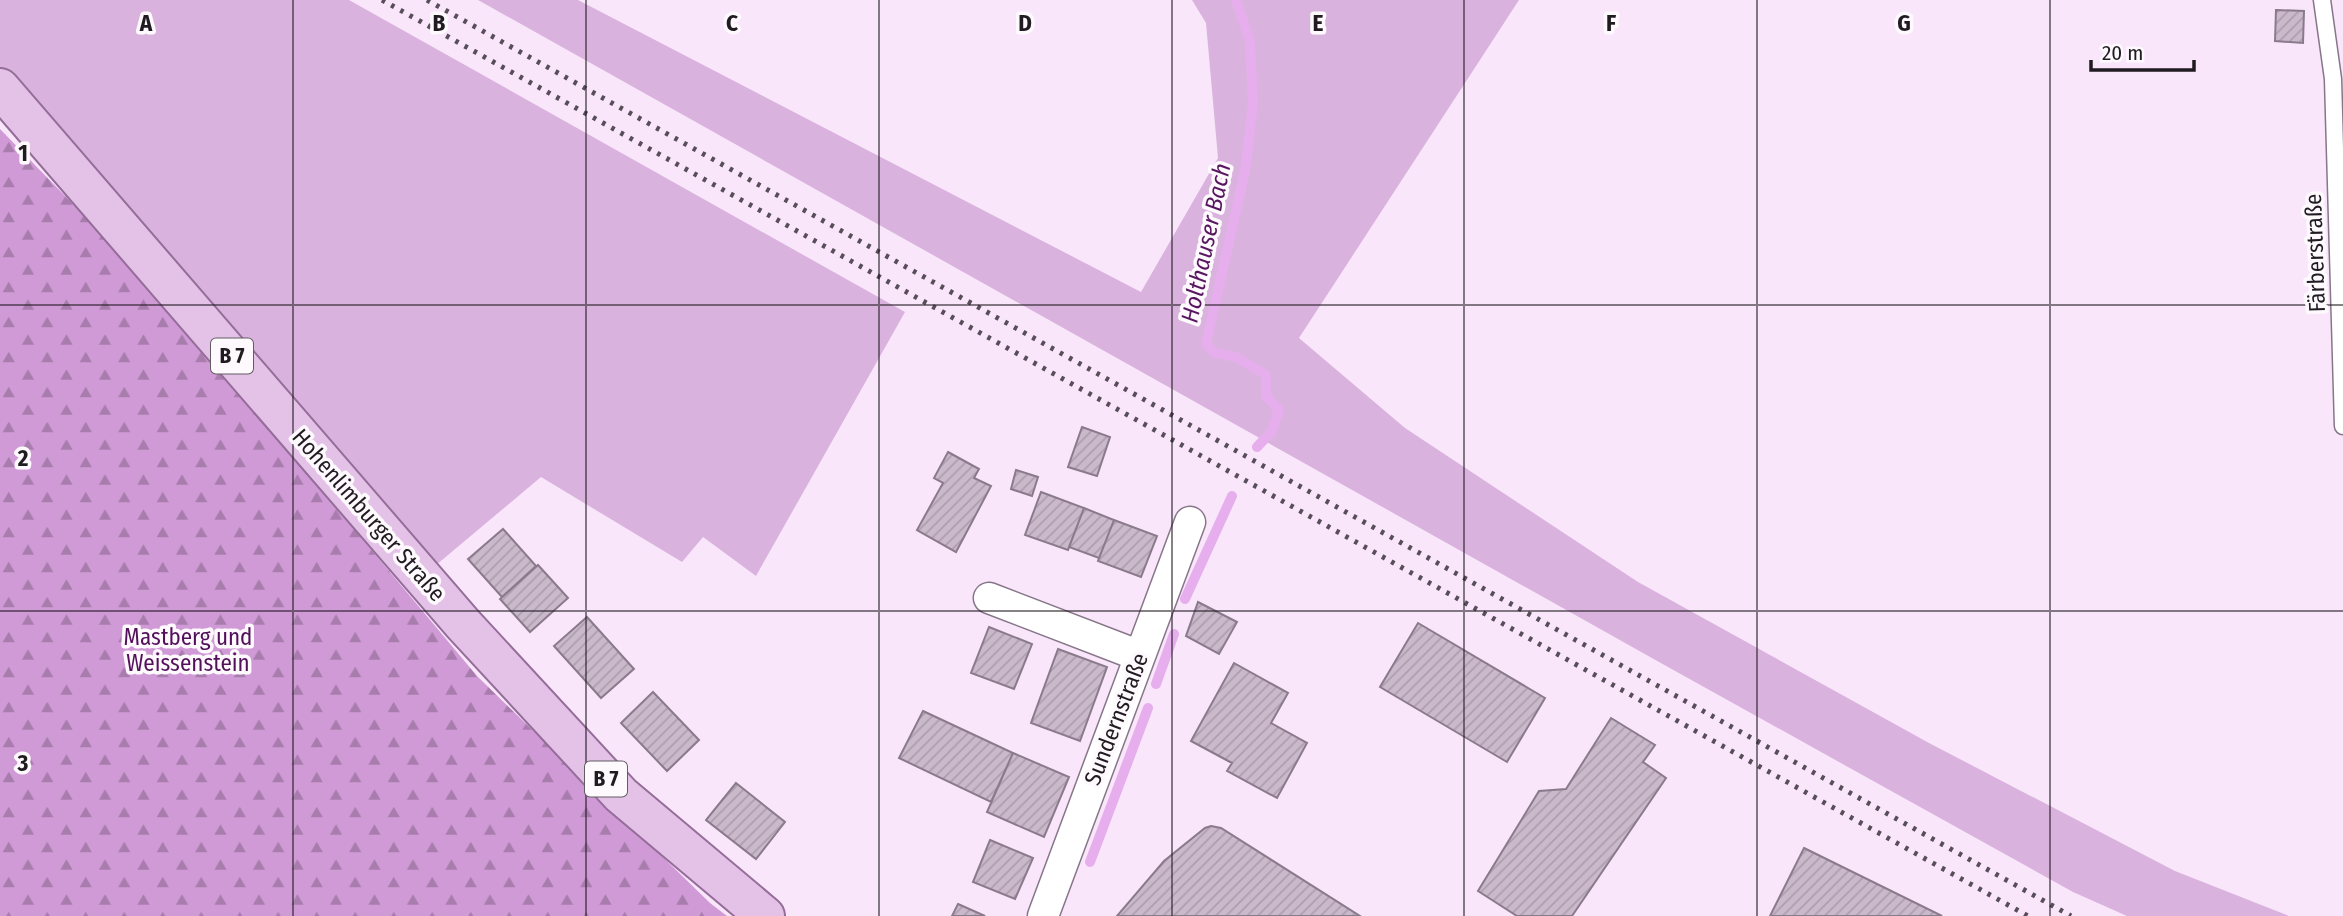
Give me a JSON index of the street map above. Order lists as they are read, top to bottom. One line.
{"streets":{"main road":["B 7","Hohenlimburger Straße"],"street":["Sundernstraße"],"lane":["Färberstraße"]},"water":["Holthauser Bach"],"parks":["Mastberg und Weissenstein"],"scale_bar":"20 m","grid":{"columns":["A","B","C","D","E","F","G"],"rows":["1","2","3"]}}
